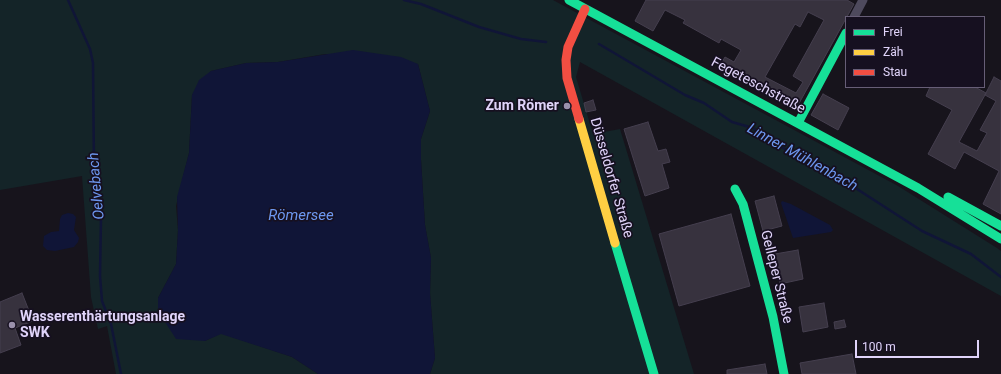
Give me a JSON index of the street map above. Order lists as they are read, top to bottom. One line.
{"streets":{"street":["Fegeteschstraße","Düsseldorfer Straße","Gelleper Straße"]},"crossings":[["Fegeteschstraße","Düsseldorfer Straße"]],"water":["Linner Mühlenbach","Oelvebach","Römersee"],"places":["Zum Römer","Wasserenthärtungsanlage SWK"],"legend":["Frei","Zäh","Stau"],"scale_bar":"100 m"}
